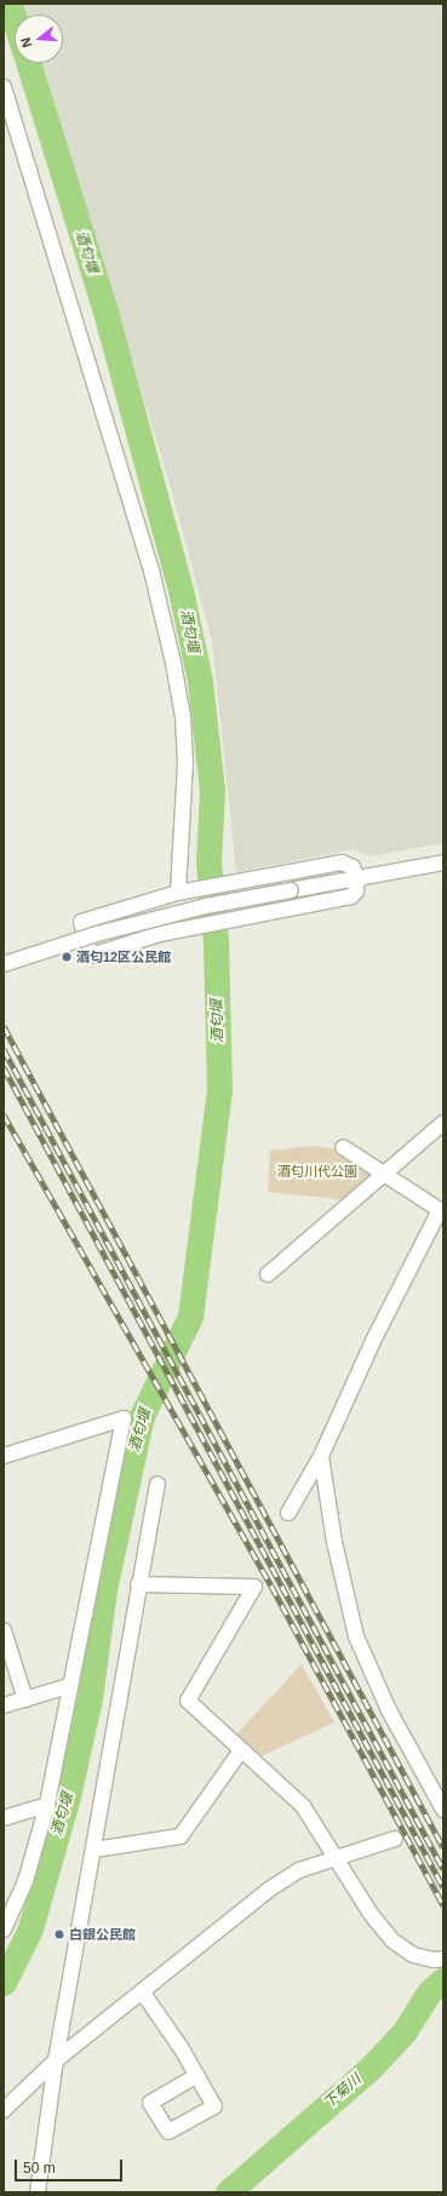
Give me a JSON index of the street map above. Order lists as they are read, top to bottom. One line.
{"water":["酒匂堰","下菊川"],"parks":["酒匂川代公園"],"places":["酒匂12区公民館","白銀公民館"],"scale_bar":"50 m","north":"left"}
